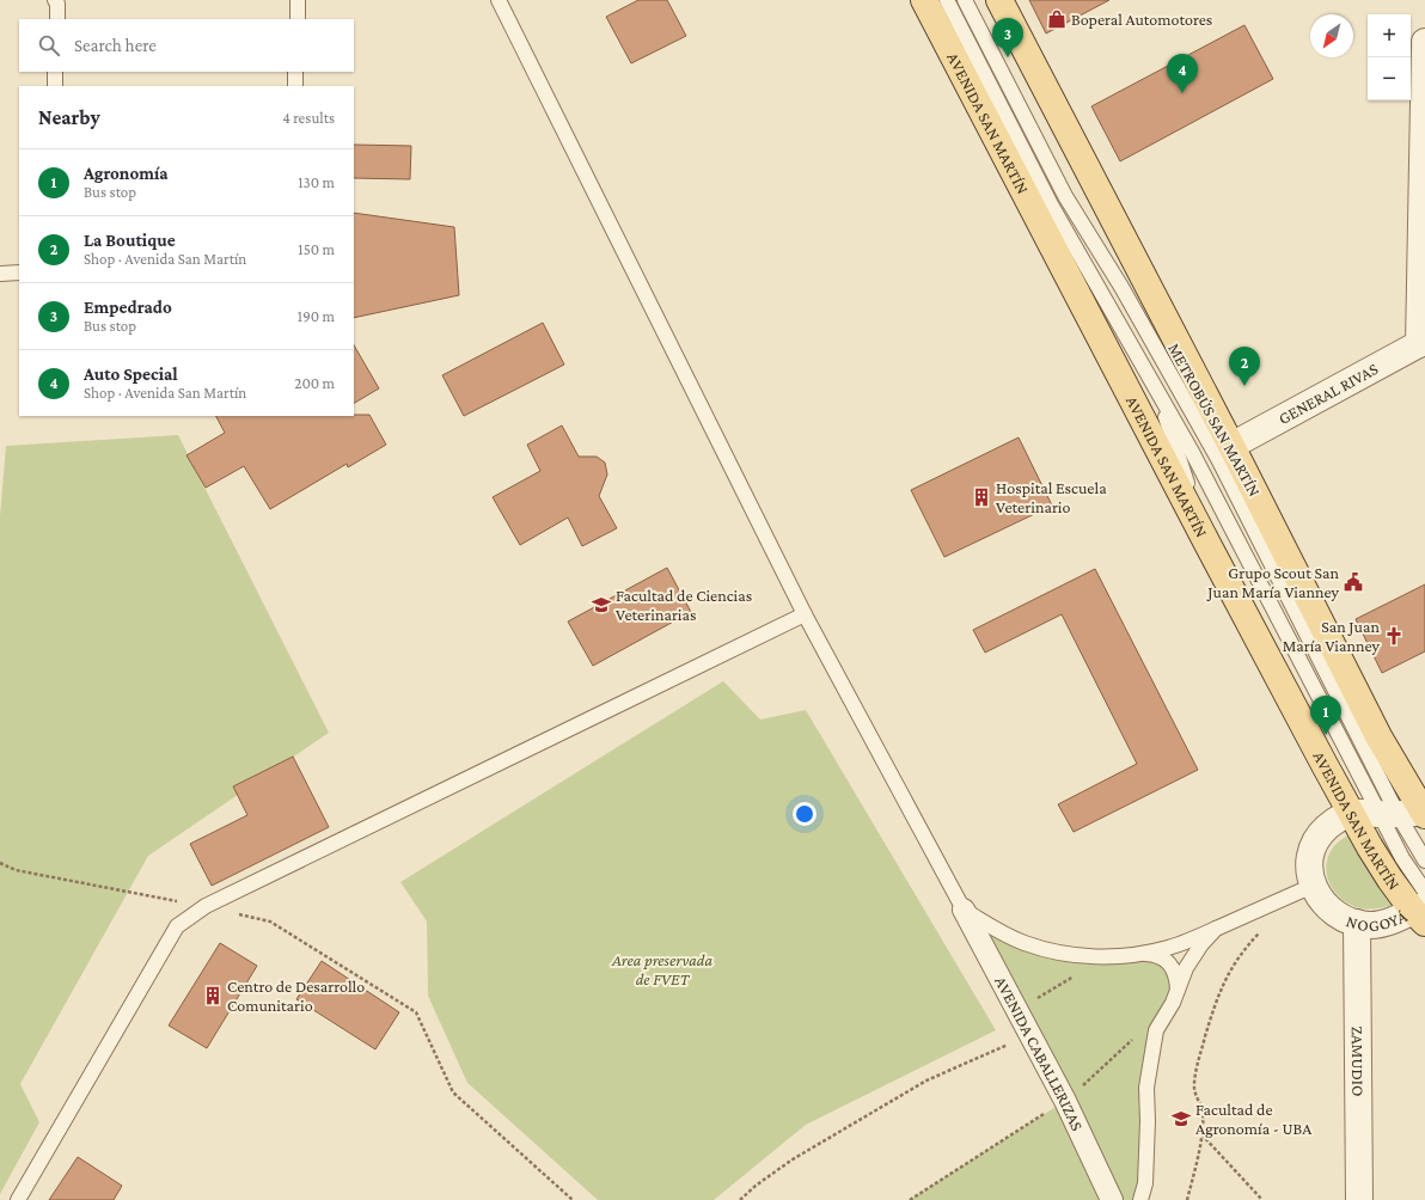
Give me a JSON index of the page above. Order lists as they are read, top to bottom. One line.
{"streets":{"main road":["AVENIDA SAN MARTÍN"],"street":["GENERAL RIVAS","NOGOYÁ","AVENIDA CABALLERIZAS","ZAMUDIO"],"lane":["METROBÚS SAN MARTÍN"]},"crossings":[["AVENIDA SAN MARTÍN","METROBÚS SAN MARTÍN"],["AVENIDA SAN MARTÍN","NOGOYÁ"],["METROBÚS SAN MARTÍN","NOGOYÁ"],["NOGOYÁ","ZAMUDIO"]],"parks":["Area preservada de FVET"],"places":{"shop":["Boperal Automotores"],"building":["Hospital Escuela Veterinario","Centro de Desarrollo Comunitario"],"public building":["Grupo Scout San Juan María Vianney"],"school or university":["Facultad de Ciencias Veterinarias","Facultad de Agronomía - UBA"],"church":["San Juan María Vianney"]},"north":"bottom left","page":{"map_buttons":["+","−"],"pins":["3","4","2","1"],"search":"Search here","heading":["Nearby","4 results"],"list":[{"mark":"1","name":"Agronomía","note":"Bus stop","value":"130 m"},{"mark":"2","name":"La Boutique","note":"Shop · Avenida San Martín","value":"150 m"},{"mark":"3","name":"Empedrado","note":"Bus stop","value":"190 m"},{"mark":"4","name":"Auto Special","note":"Shop · Avenida San Martín","value":"200 m"}]}}
